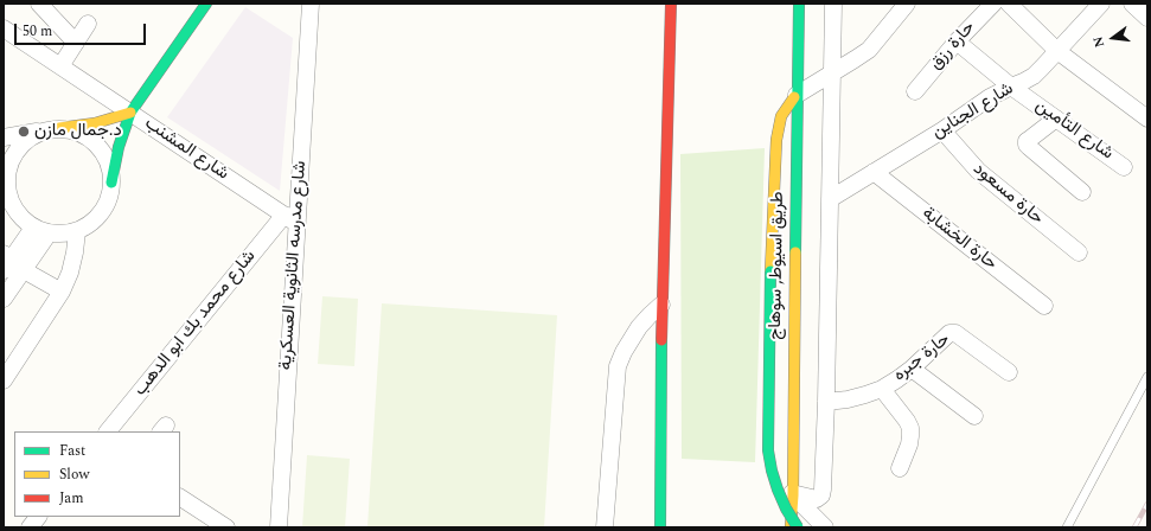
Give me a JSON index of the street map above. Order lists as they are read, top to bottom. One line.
{"streets":{"main road":["طريق اسيوط, سوهاج"],"street":["حارة رزق","شارع الجناين","شارع التأمين","شارع المشنب","حارة مسعود","حارة الخشابة","شارع مدرسه الثانوية العسكرية","شارع محمد بك ابو الدهب","حارة جبره"]},"crossings":[["حارة رزق","شارع التأمين"],["شارع الجناين","شارع التأمين"],["شارع الجناين","حارة مسعود"],["شارع الجناين","حارة الخشابة"],["شارع المشنب","شارع مدرسه الثانوية العسكرية"],["شارع المشنب","شارع محمد بك ابو الدهب"],["شارع مدرسه الثانوية العسكرية","شارع محمد بك ابو الدهب"]],"places":["د.جمال مازن"],"legend":["Fast","Slow","Jam"],"scale_bar":"50 m","north":"left"}
